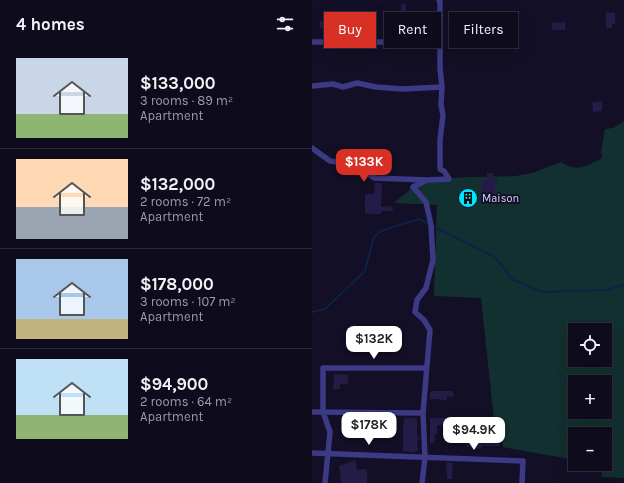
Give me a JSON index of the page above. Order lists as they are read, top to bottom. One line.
{"places":{"building":["Maison"]},"page":{"heading":"4 homes","chip":["Buy","Rent","Filters"],"list":[{"name":"$133,000","note":"3 rooms · 89 m² · Apartment"},{"name":"$132,000","note":"2 rooms · 72 m² · Apartment"},{"name":"$178,000","note":"3 rooms · 107 m² · Apartment"},{"name":"$94,900","note":"2 rooms · 64 m² · Apartment"}],"price":["$133K","$132K","$178K","$94.9K"],"map_buttons":["+","−"]}}
